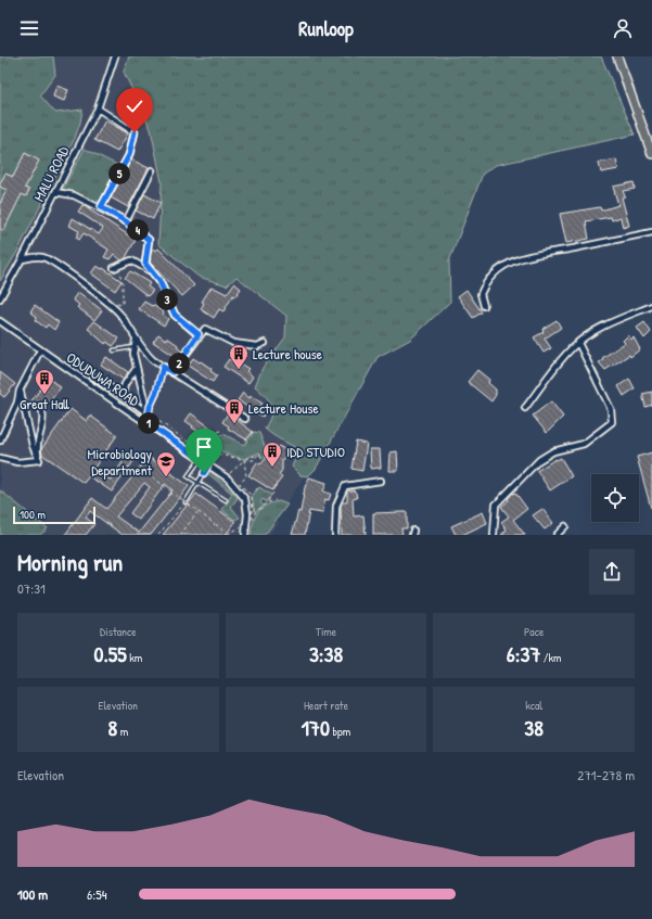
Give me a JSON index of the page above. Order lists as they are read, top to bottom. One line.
{"streets":{"street":["MALU ROAD","ODUDUWA ROAD"]},"places":{"building":["Lecture house","Great Hall","Lecture House","IDD STUDIO"],"school or university":["Microbiology Department"]},"scale_bar":"100 m","page":{"header":"Runloop","pins":["5","4","3","2","1"],"scale":"100 m","heading":["Morning run","07:31"],"stats":[["Distance","0.55 km"],["Time","3:38"],["Pace","6:37 /km"],["Elevation","8 m"],["Heart rate","170 bpm"],["kcal","38"]],"chart":["Elevation","271–278 m"],"list":[{"name":"100 m","note":"6:54"}]}}
